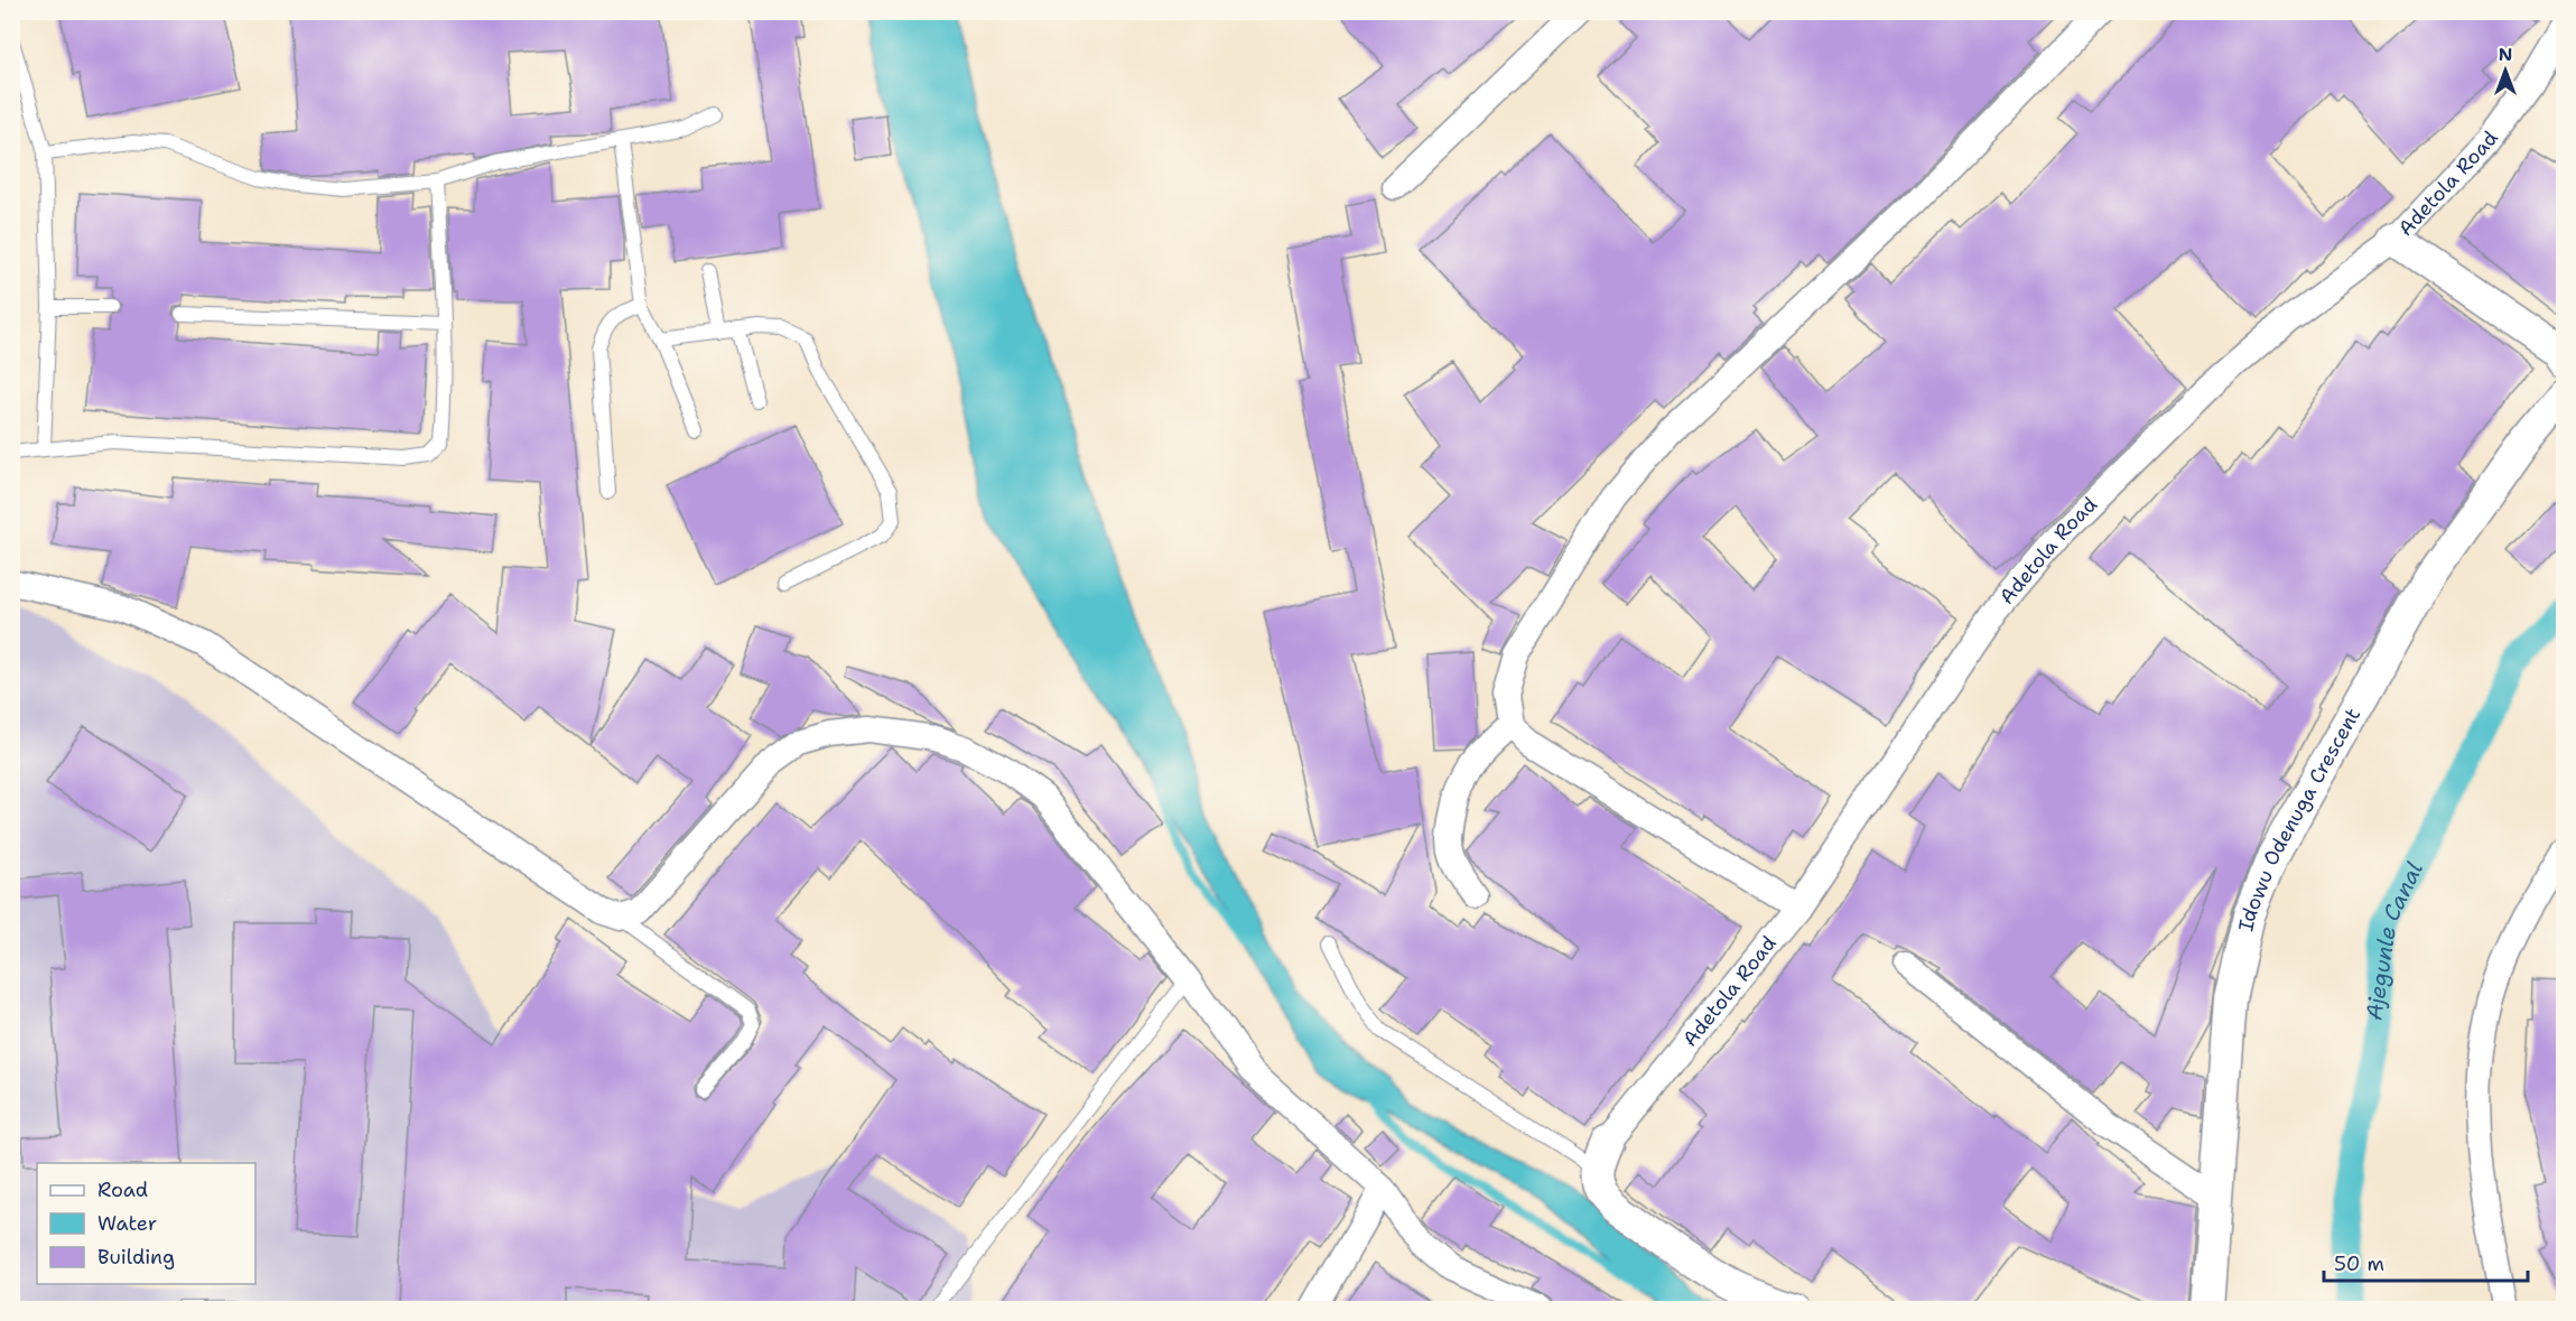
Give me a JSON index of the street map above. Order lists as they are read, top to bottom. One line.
{"streets":{"street":["Adetola Road","Idowu Odenuga Crescent"]},"water":["Ajegunle Canal"],"legend":["Road","Water","Building"],"scale_bar":"50 m","north":"top"}
